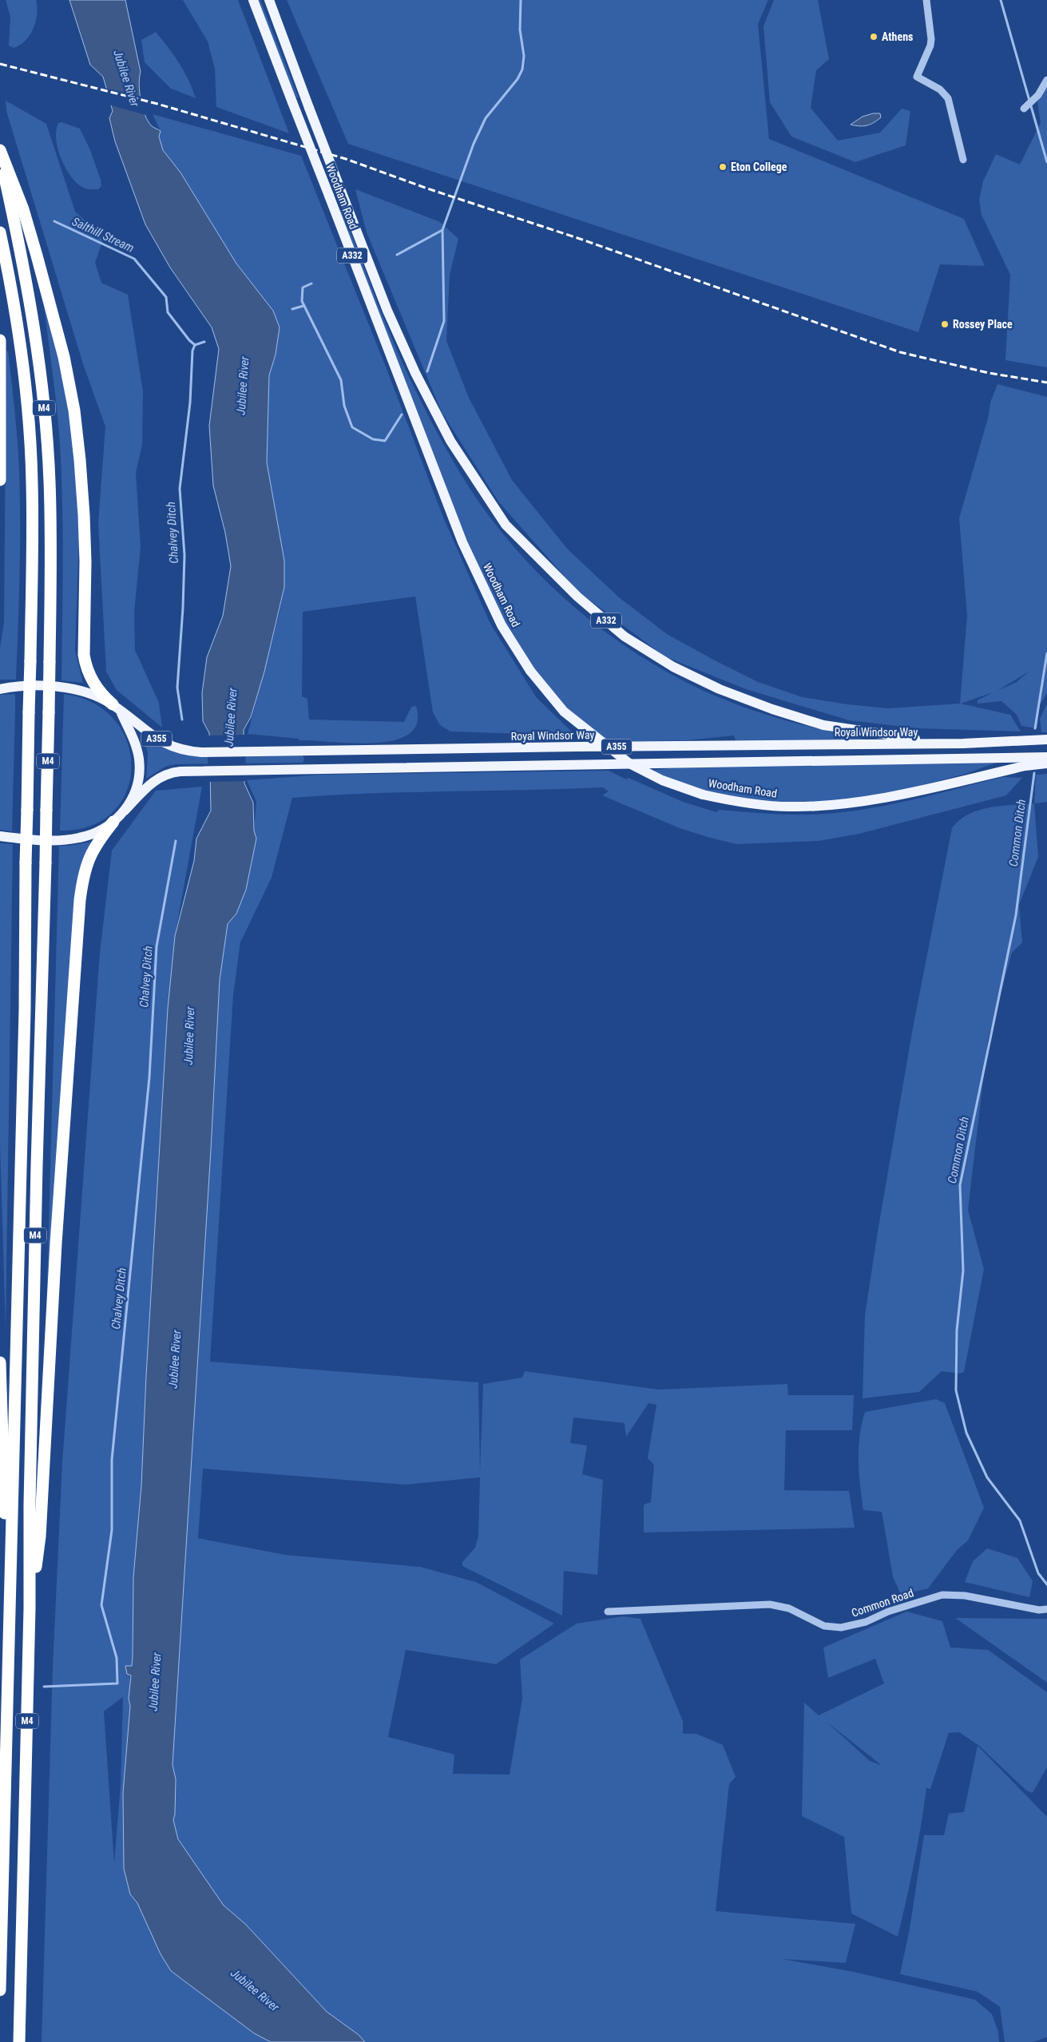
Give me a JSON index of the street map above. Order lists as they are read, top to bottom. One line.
{"streets":{"highway":["M4"],"main road":["Woodham Road","A332","Royal Windsor Way","A355"],"street":["Common Road"]},"crossings":[["Woodham Road","Royal Windsor Way"]],"water":["Jubilee River","Salthill Stream","Chalvey Ditch","Common Ditch"],"places":["Athens","Eton College","Rossey Place"]}
